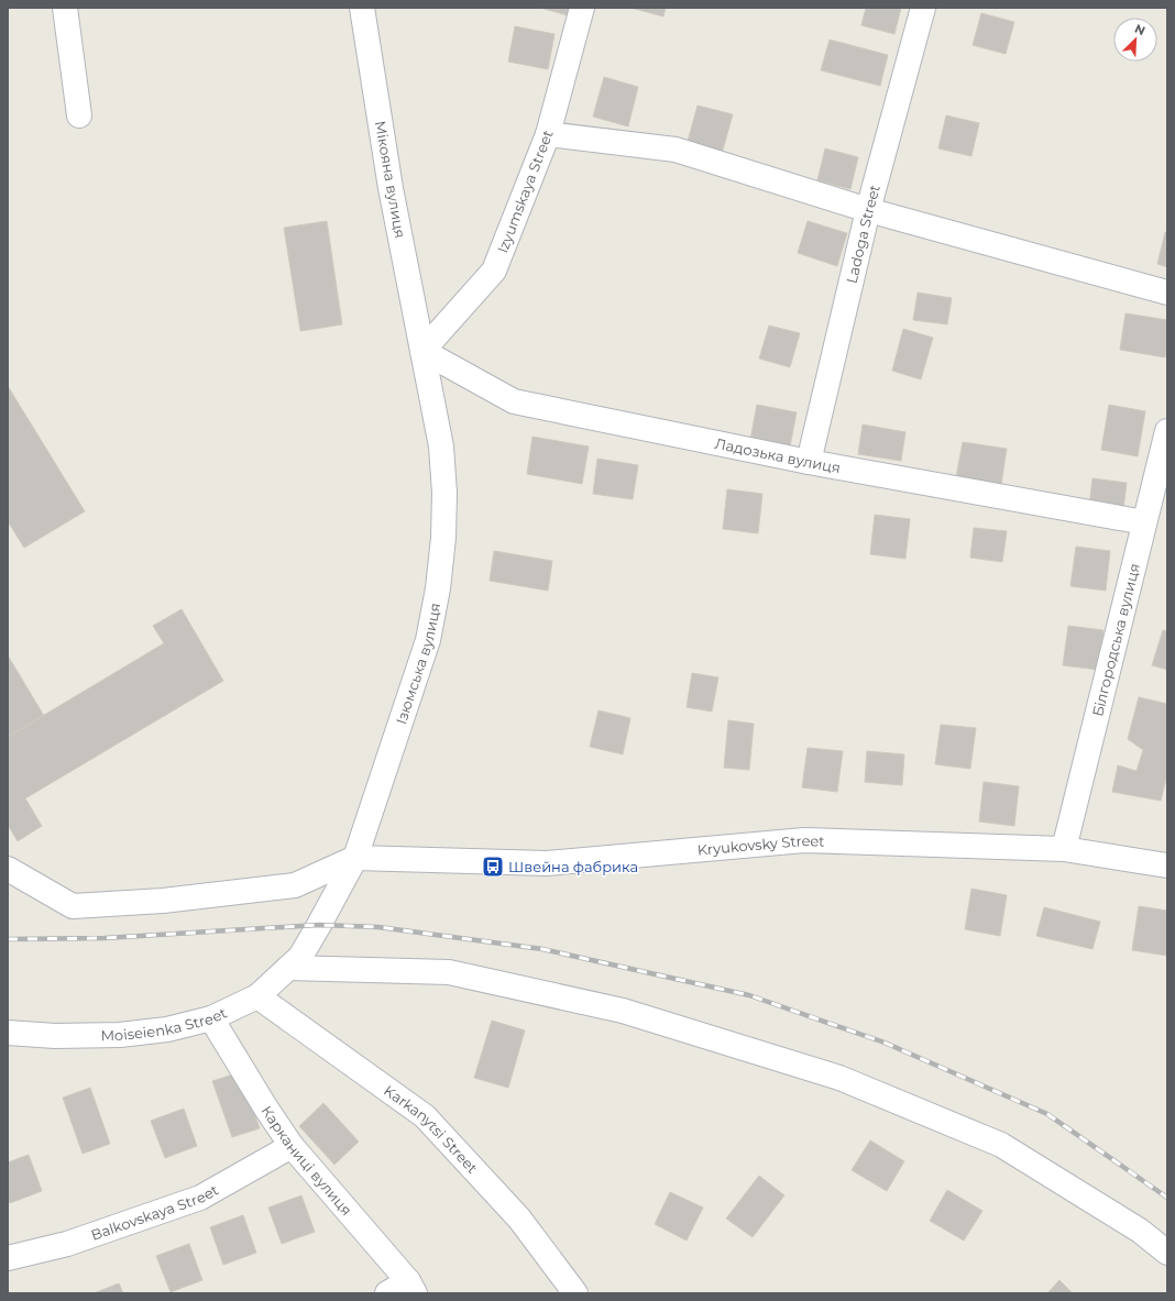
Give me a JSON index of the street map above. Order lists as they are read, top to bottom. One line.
{"streets":{"street":["Мікояна вулиця","Izyumskaya Street","Ladoga Street","Ладозька вулиця","Білгородська вулиця","Ізюмська вулиця","Kryukovsky Street","Moiseienka Street","Karkanytsi Street","Карканиці вулиця","Balkovskaya Street"]},"crossings":[["Мікояна вулиця","Izyumskaya Street"],["Мікояна вулиця","Ладозька вулиця"],["Мікояна вулиця","Ізюмська вулиця"],["Izyumskaya Street","Ладозька вулиця"],["Izyumskaya Street","Ізюмська вулиця"],["Ladoga Street","Ладозька вулиця"],["Ладозька вулиця","Білгородська вулиця"],["Ладозька вулиця","Ізюмська вулиця"],["Білгородська вулиця","Kryukovsky Street"],["Ізюмська вулиця","Kryukovsky Street"],["Ізюмська вулиця","Moiseienka Street"],["Moiseienka Street","Karkanytsi Street"],["Moiseienka Street","Карканиці вулиця"],["Карканиці вулиця","Balkovskaya Street"]],"places":{"bus stop":["Швейна фабрика"]},"north":"top right"}
